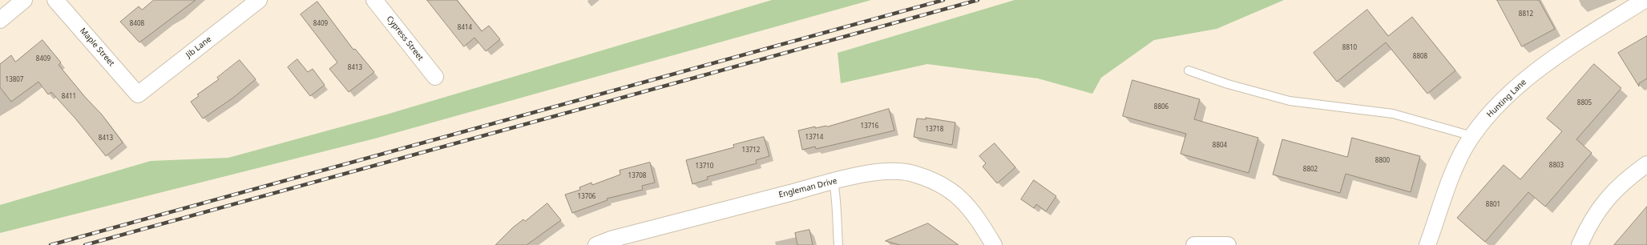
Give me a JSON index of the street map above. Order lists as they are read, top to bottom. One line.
{"streets":{"street":["Cypress Street","Maple Street","Jib Lane","Hunting Lane","Engleman Drive"]},"crossings":[["Maple Street","Jib Lane"]],"house_numbers":["8812","8408","8409","8414","8810","8808","8409","8413","13807","8411","8805","8806","13716","13718","13714","8413","8804","13712","8800","8803","13710","8802","13708","13706","8801"]}
